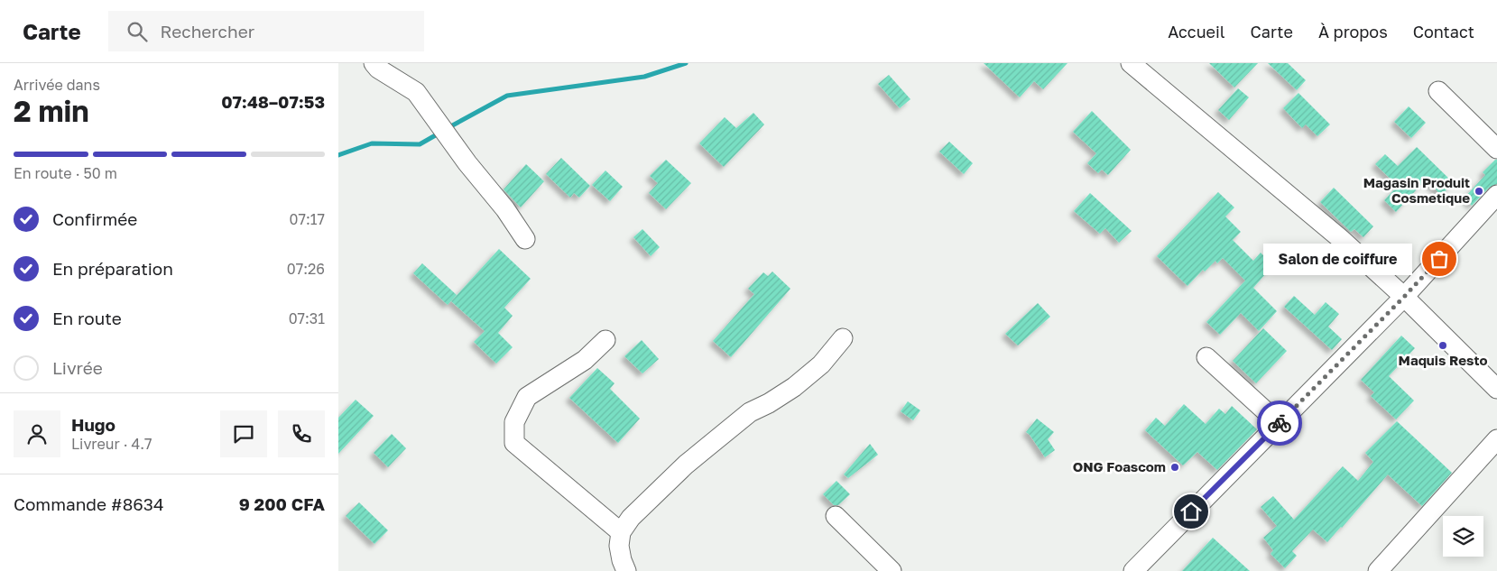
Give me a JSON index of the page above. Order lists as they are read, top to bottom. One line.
{"places":["Magasin Produit Cosmetique","Salon de coiffure","Maquis Resto","ONG Foascom"],"page":{"header":"Carte","search":"Rechercher","nav":["Accueil","Carte","À propos","Contact"],"heading":["2 min","Arrivée dans","07:48–07:53"],"panel":["Hugo","Livreur · 4.7","Commande #8634","9 200 CFA"],"bar":"En route · 50 m","list":[["Confirmée","07:17"],["En préparation","07:26"],["En route","07:31"],"Livrée"],"bubble":"Salon de coiffure"}}
